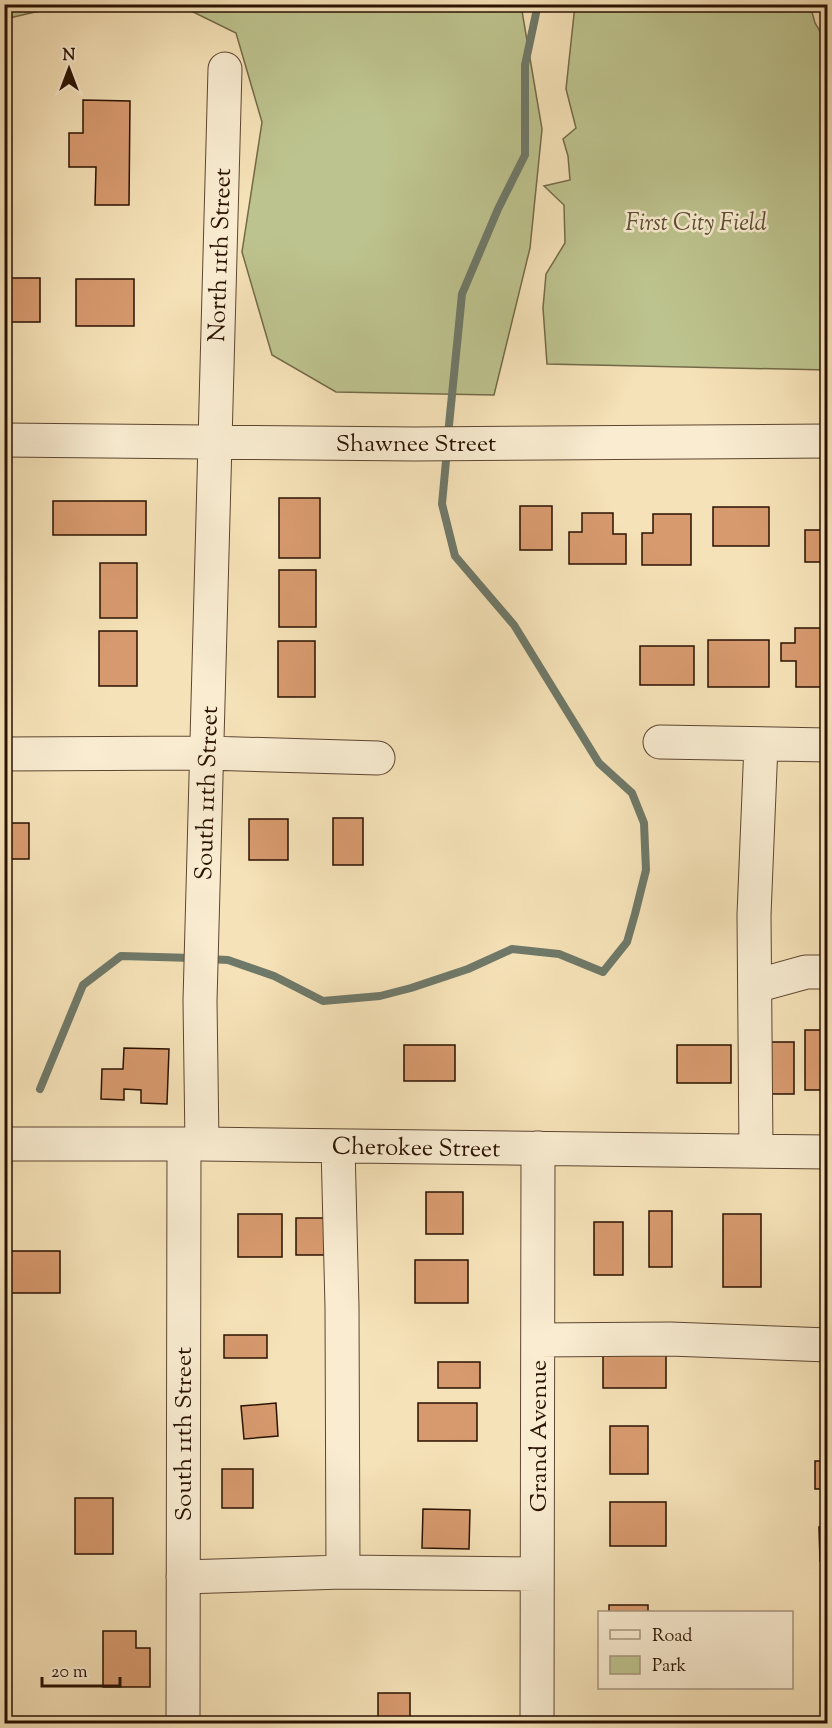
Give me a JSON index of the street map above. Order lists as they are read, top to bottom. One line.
{"streets":{"street":["North 11th Street","Shawnee Street","South 11th Street","Cherokee Street","Grand Avenue"]},"crossings":[["North 11th Street","Shawnee Street"],["North 11th Street","South 11th Street"],["Shawnee Street","South 11th Street"],["South 11th Street","Cherokee Street"],["Cherokee Street","Grand Avenue"]],"parks":["First City Field"],"legend":["Road","Park"],"scale_bar":"20 m","north":"top"}
